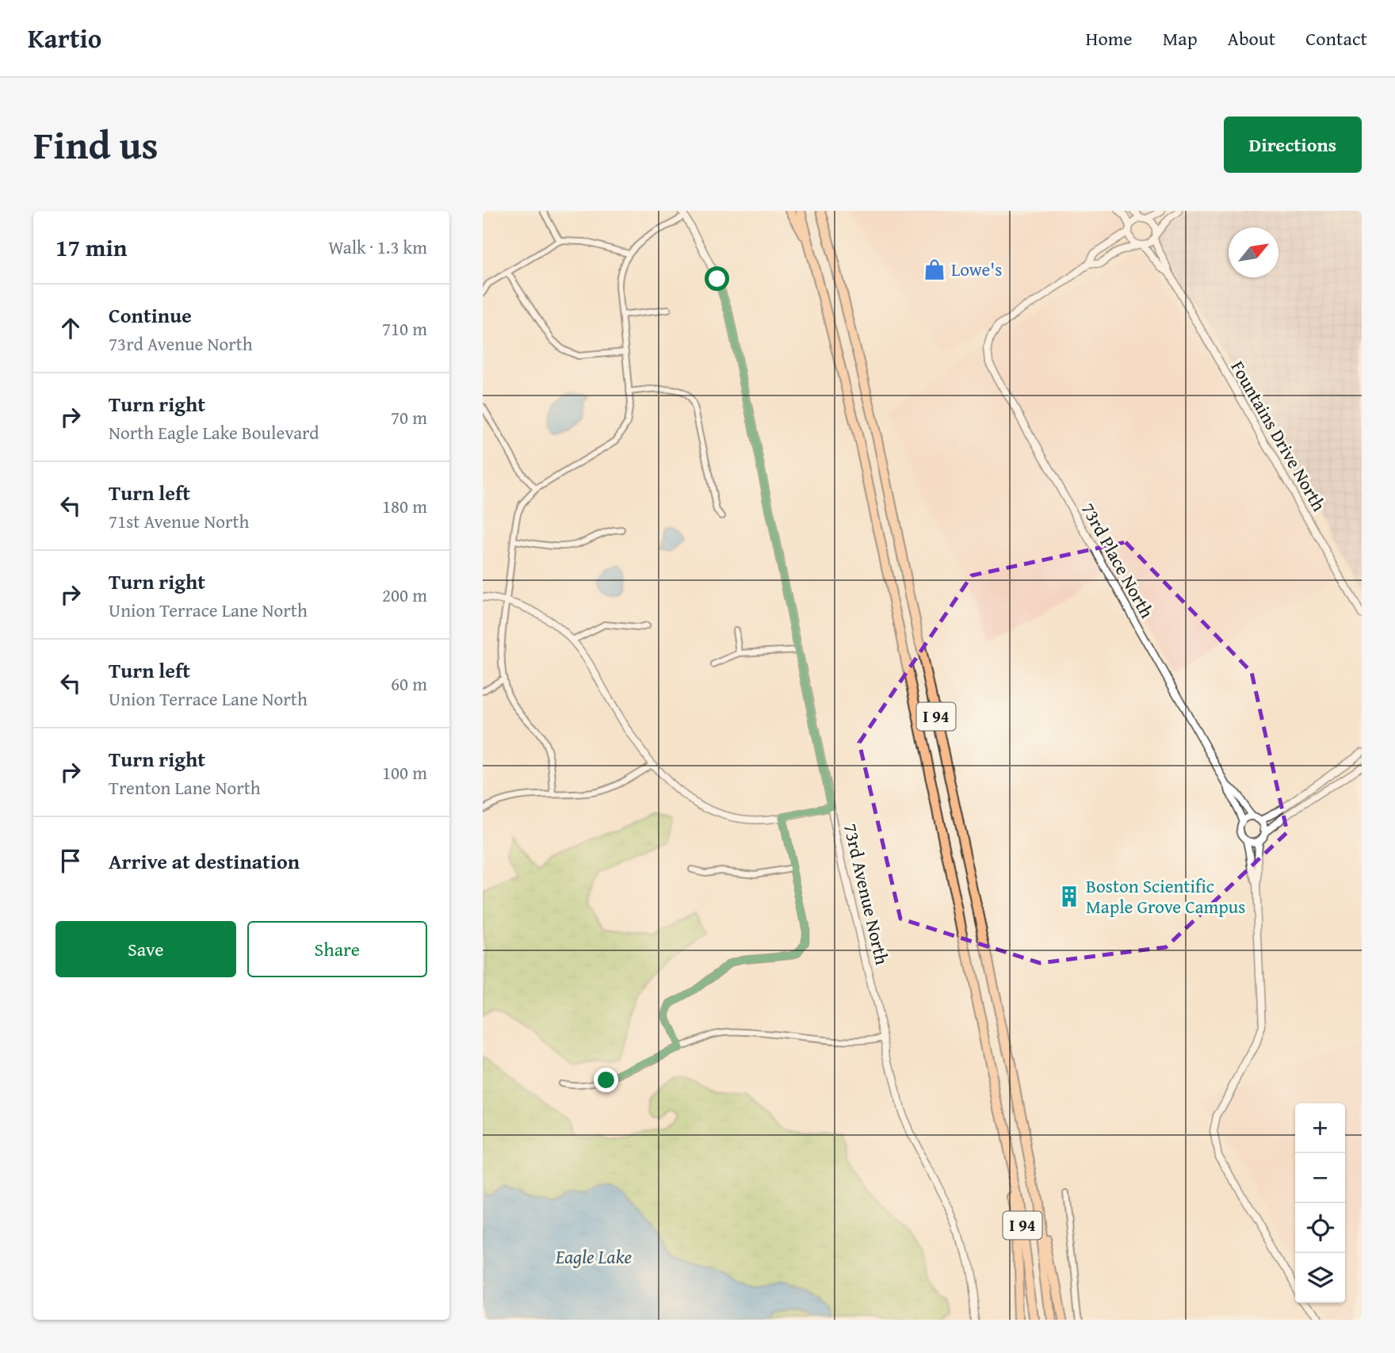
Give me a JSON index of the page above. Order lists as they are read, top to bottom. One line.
{"streets":{"highway":["I 94"],"street":["Fountains Drive North","73rd Place North","73rd Avenue North"]},"water":["Eagle Lake"],"places":{"shop":["Lowe's"],"building":["Boston Scientific Maple Grove Campus"]},"north":"top right","page":{"header":"Kartio","nav":["Home","Map","About","Contact"],"title":"Find us","buttons":["Directions",["Save","Share"]],"heading":["17 min","Walk · 1.3 km"],"list":[["Continue","73rd Avenue North","710 m"],["Turn right","North Eagle Lake Boulevard","70 m"],["Turn left","71st Avenue North","180 m"],["Turn right","Union Terrace Lane North","200 m"],["Turn left","Union Terrace Lane North","60 m"],["Turn right","Trenton Lane North","100 m"],"Arrive at destination"],"map_buttons":["+","−"]}}
